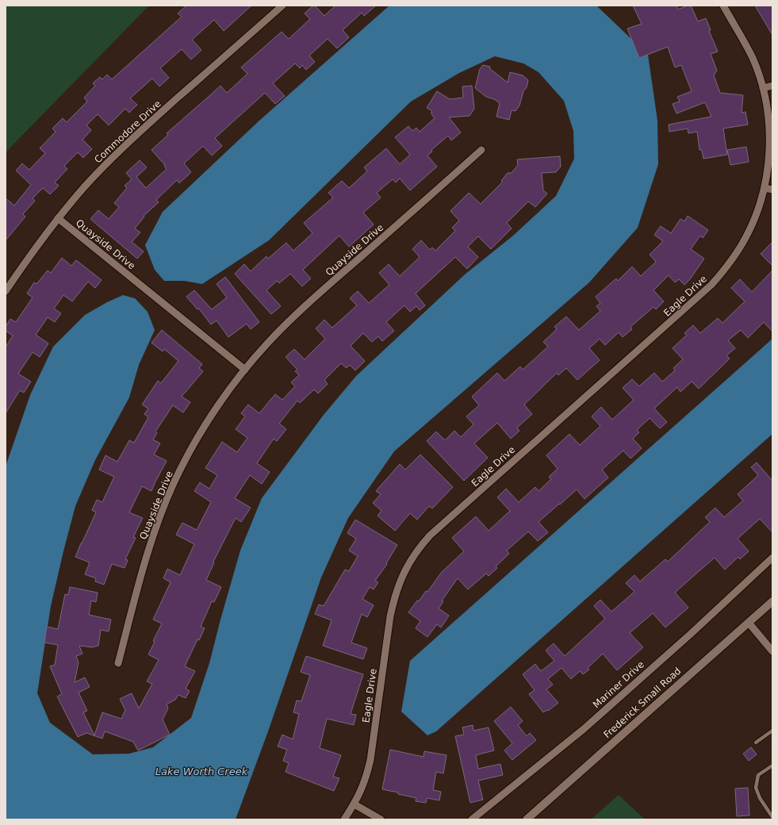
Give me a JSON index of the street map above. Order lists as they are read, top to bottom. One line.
{"streets":{"street":["Commodore Drive","Quayside Drive","Eagle Drive","Mariner Drive","Frederick Small Road"]},"crossings":[["Commodore Drive","Quayside Drive"]],"water":["Lake Worth Creek"]}
